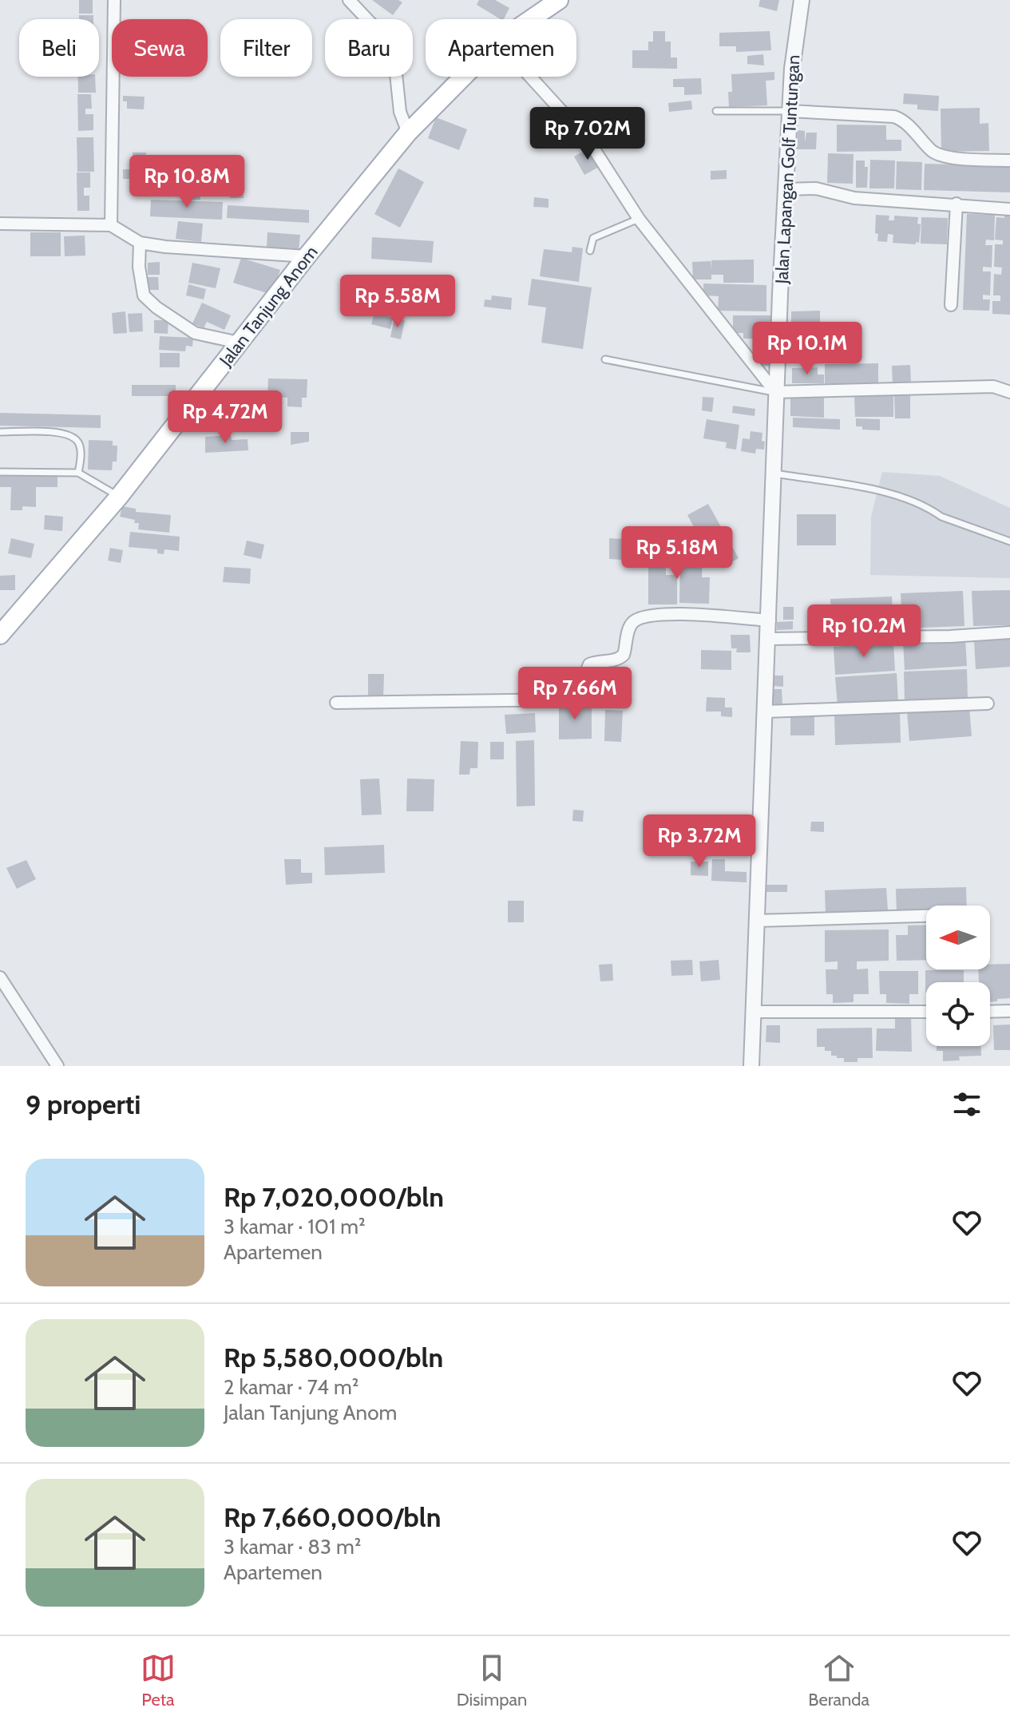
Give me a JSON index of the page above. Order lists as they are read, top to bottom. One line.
{"streets":{"main road":["Jalan Tanjung Anom"],"street":["Jalan Lapangan Golf Tuntungan"]},"north":"left","page":{"chip":["Beli","Sewa","Filter","Baru","Apartemen"],"price":["Rp 7.02M","Rp 10.8M","Rp 5.58M","Rp 10.1M","Rp 4.72M","Rp 5.18M","Rp 10.2M","Rp 7.66M","Rp 3.72M"],"heading":"9 properti","list":[{"name":"Rp 7,020,000/bln","note":"3 kamar · 101 m² · Apartemen"},{"name":"Rp 5,580,000/bln","note":"2 kamar · 74 m² · Jalan Tanjung Anom"},{"name":"Rp 7,660,000/bln","note":"3 kamar · 83 m² · Apartemen"}],"tabs":["Peta","Disimpan","Beranda"]}}
